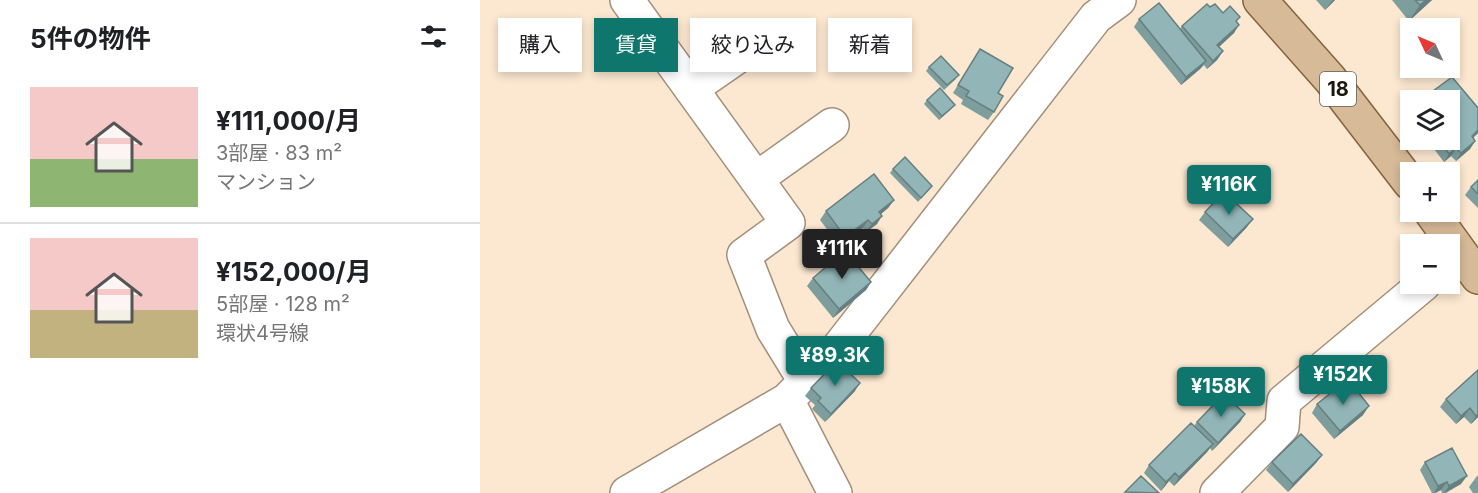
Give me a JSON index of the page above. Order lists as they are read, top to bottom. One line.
{"streets":{"main road":["18"]},"north":"top left","page":{"heading":"5件の物件","map_buttons":["+","−"],"chip":["購入","賃貸","絞り込み","新着"],"list":[{"name":"¥111,000/月","note":"3部屋 · 83 m² · マンション"},{"name":"¥152,000/月","note":"5部屋 · 128 m² · 環状4号線"}],"price":["¥116K","¥111K","¥89.3K","¥152K","¥158K"]}}
